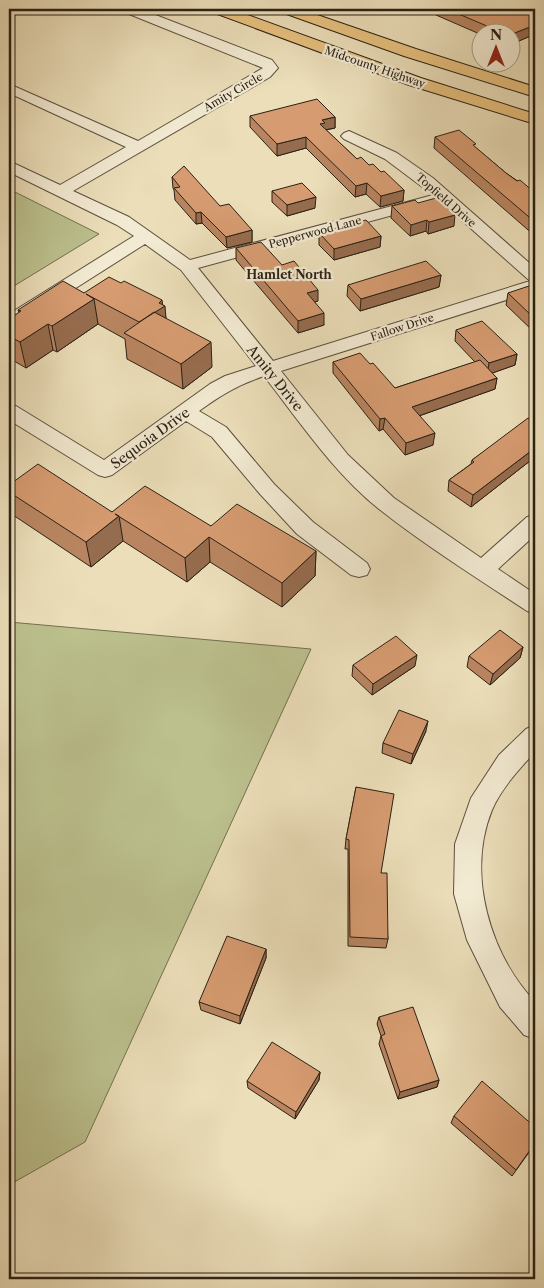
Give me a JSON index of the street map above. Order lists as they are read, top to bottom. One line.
{"streets":{"main road":["Midcounty Highway"],"street":["Amity Circle","Topfield Drive","Pepperwood Lane","Fallow Drive","Amity Drive","Sequoia Drive"]},"crossings":[["Amity Circle","Amity Drive"],["Topfield Drive","Pepperwood Lane"],["Pepperwood Lane","Amity Drive"],["Fallow Drive","Amity Drive"],["Fallow Drive","Sequoia Drive"],["Amity Drive","Sequoia Drive"]],"districts":["Hamlet North"],"north":"top"}
